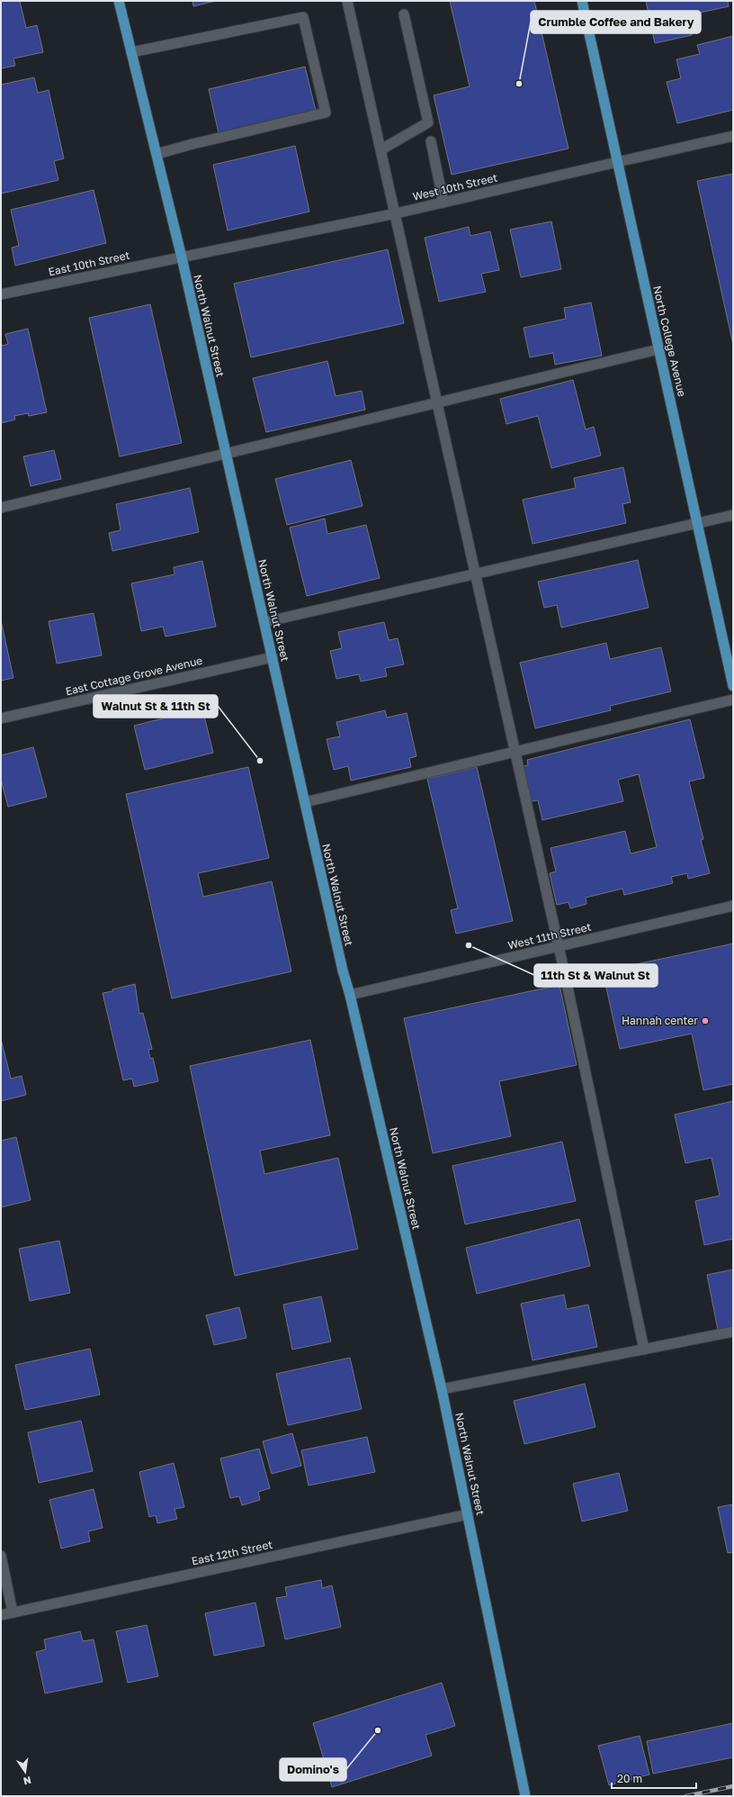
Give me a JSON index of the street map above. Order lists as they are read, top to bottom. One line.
{"streets":{"main road":["North Walnut Street","North College Avenue"],"street":["West 10th Street","East 10th Street","East Cottage Grove Avenue","West 11th Street","East 12th Street"]},"crossings":[["West 10th Street","East 10th Street"],["West 10th Street","North Walnut Street"],["West 10th Street","North College Avenue"],["East 10th Street","North Walnut Street"],["North Walnut Street","East Cottage Grove Avenue"],["North Walnut Street","West 11th Street"],["North Walnut Street","East 12th Street"]],"places":["Crumble Coffee and Bakery","Walnut St & 11th St","11th St & Walnut St","Hannah center","Domino's"],"scale_bar":"20 m","north":"bottom"}
